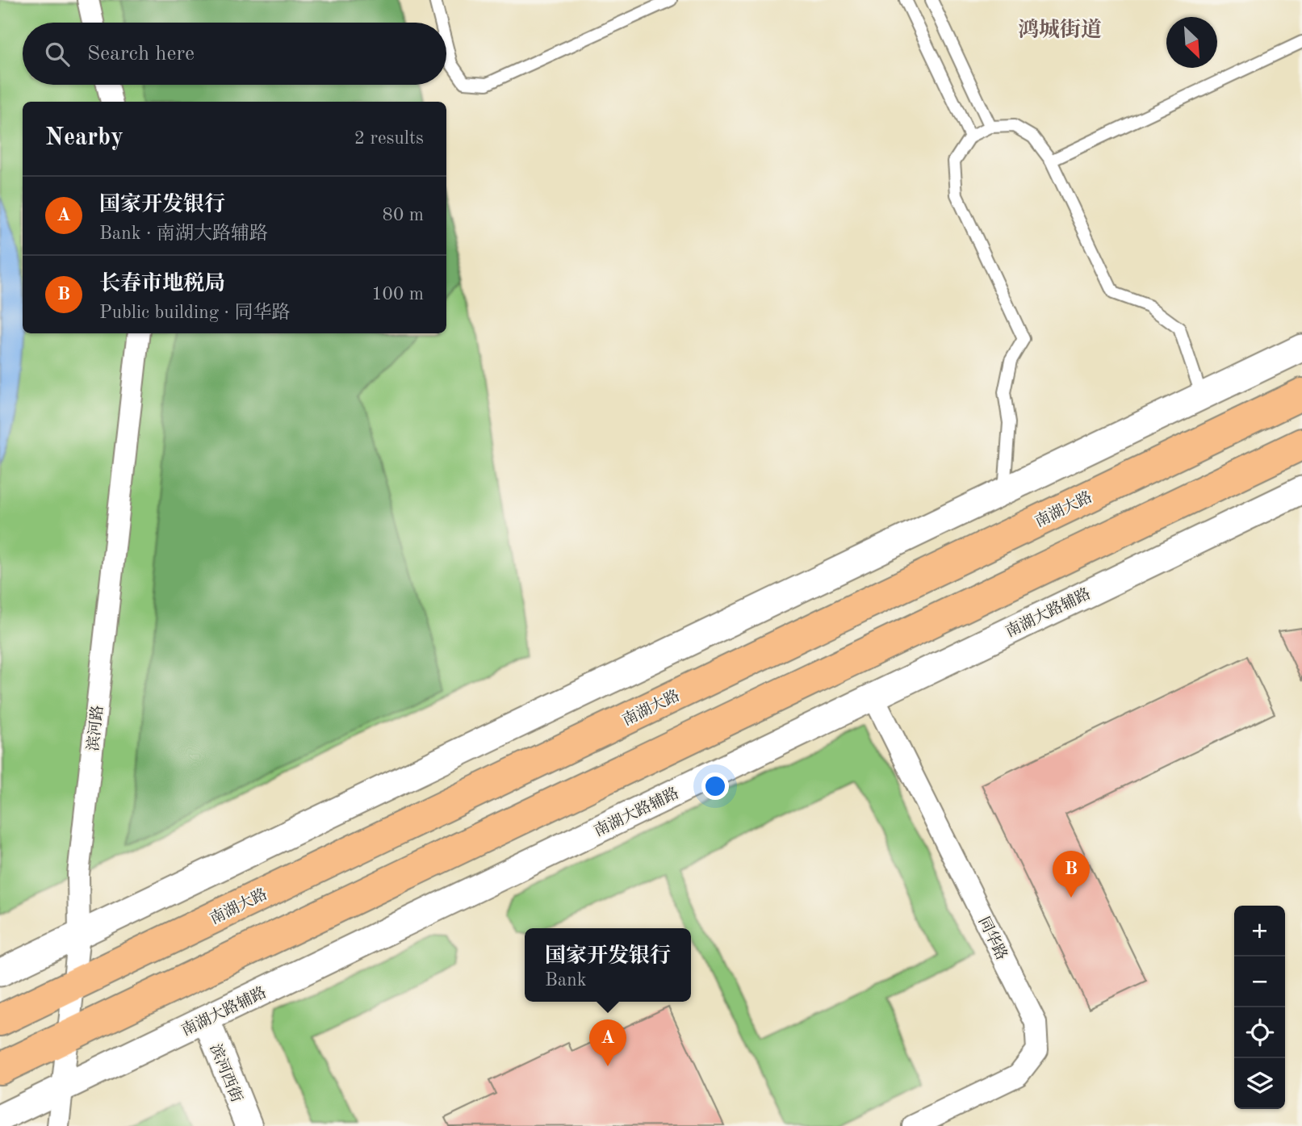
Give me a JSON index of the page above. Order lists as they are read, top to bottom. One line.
{"streets":{"main road":["南湖大路"],"street":["南湖大路辅路","滨河路","同华路","滨河西街"]},"crossings":[["南湖大路","滨河路"],["南湖大路辅路","滨河路"],["南湖大路辅路","同华路"],["南湖大路辅路","滨河西街"]],"districts":["鸿城街道"],"north":"bottom right","page":{"search":"Search here","heading":["Nearby","2 results"],"list":[{"mark":"A","name":"国家开发银行","note":"Bank · 南湖大路辅路","value":"80 m"},{"mark":"B","name":"长春市地税局","note":"Public building · 同华路","value":"100 m"}],"pins":["B","A"],"map_buttons":["+","−"],"popup":["国家开发银行","Bank"]}}
